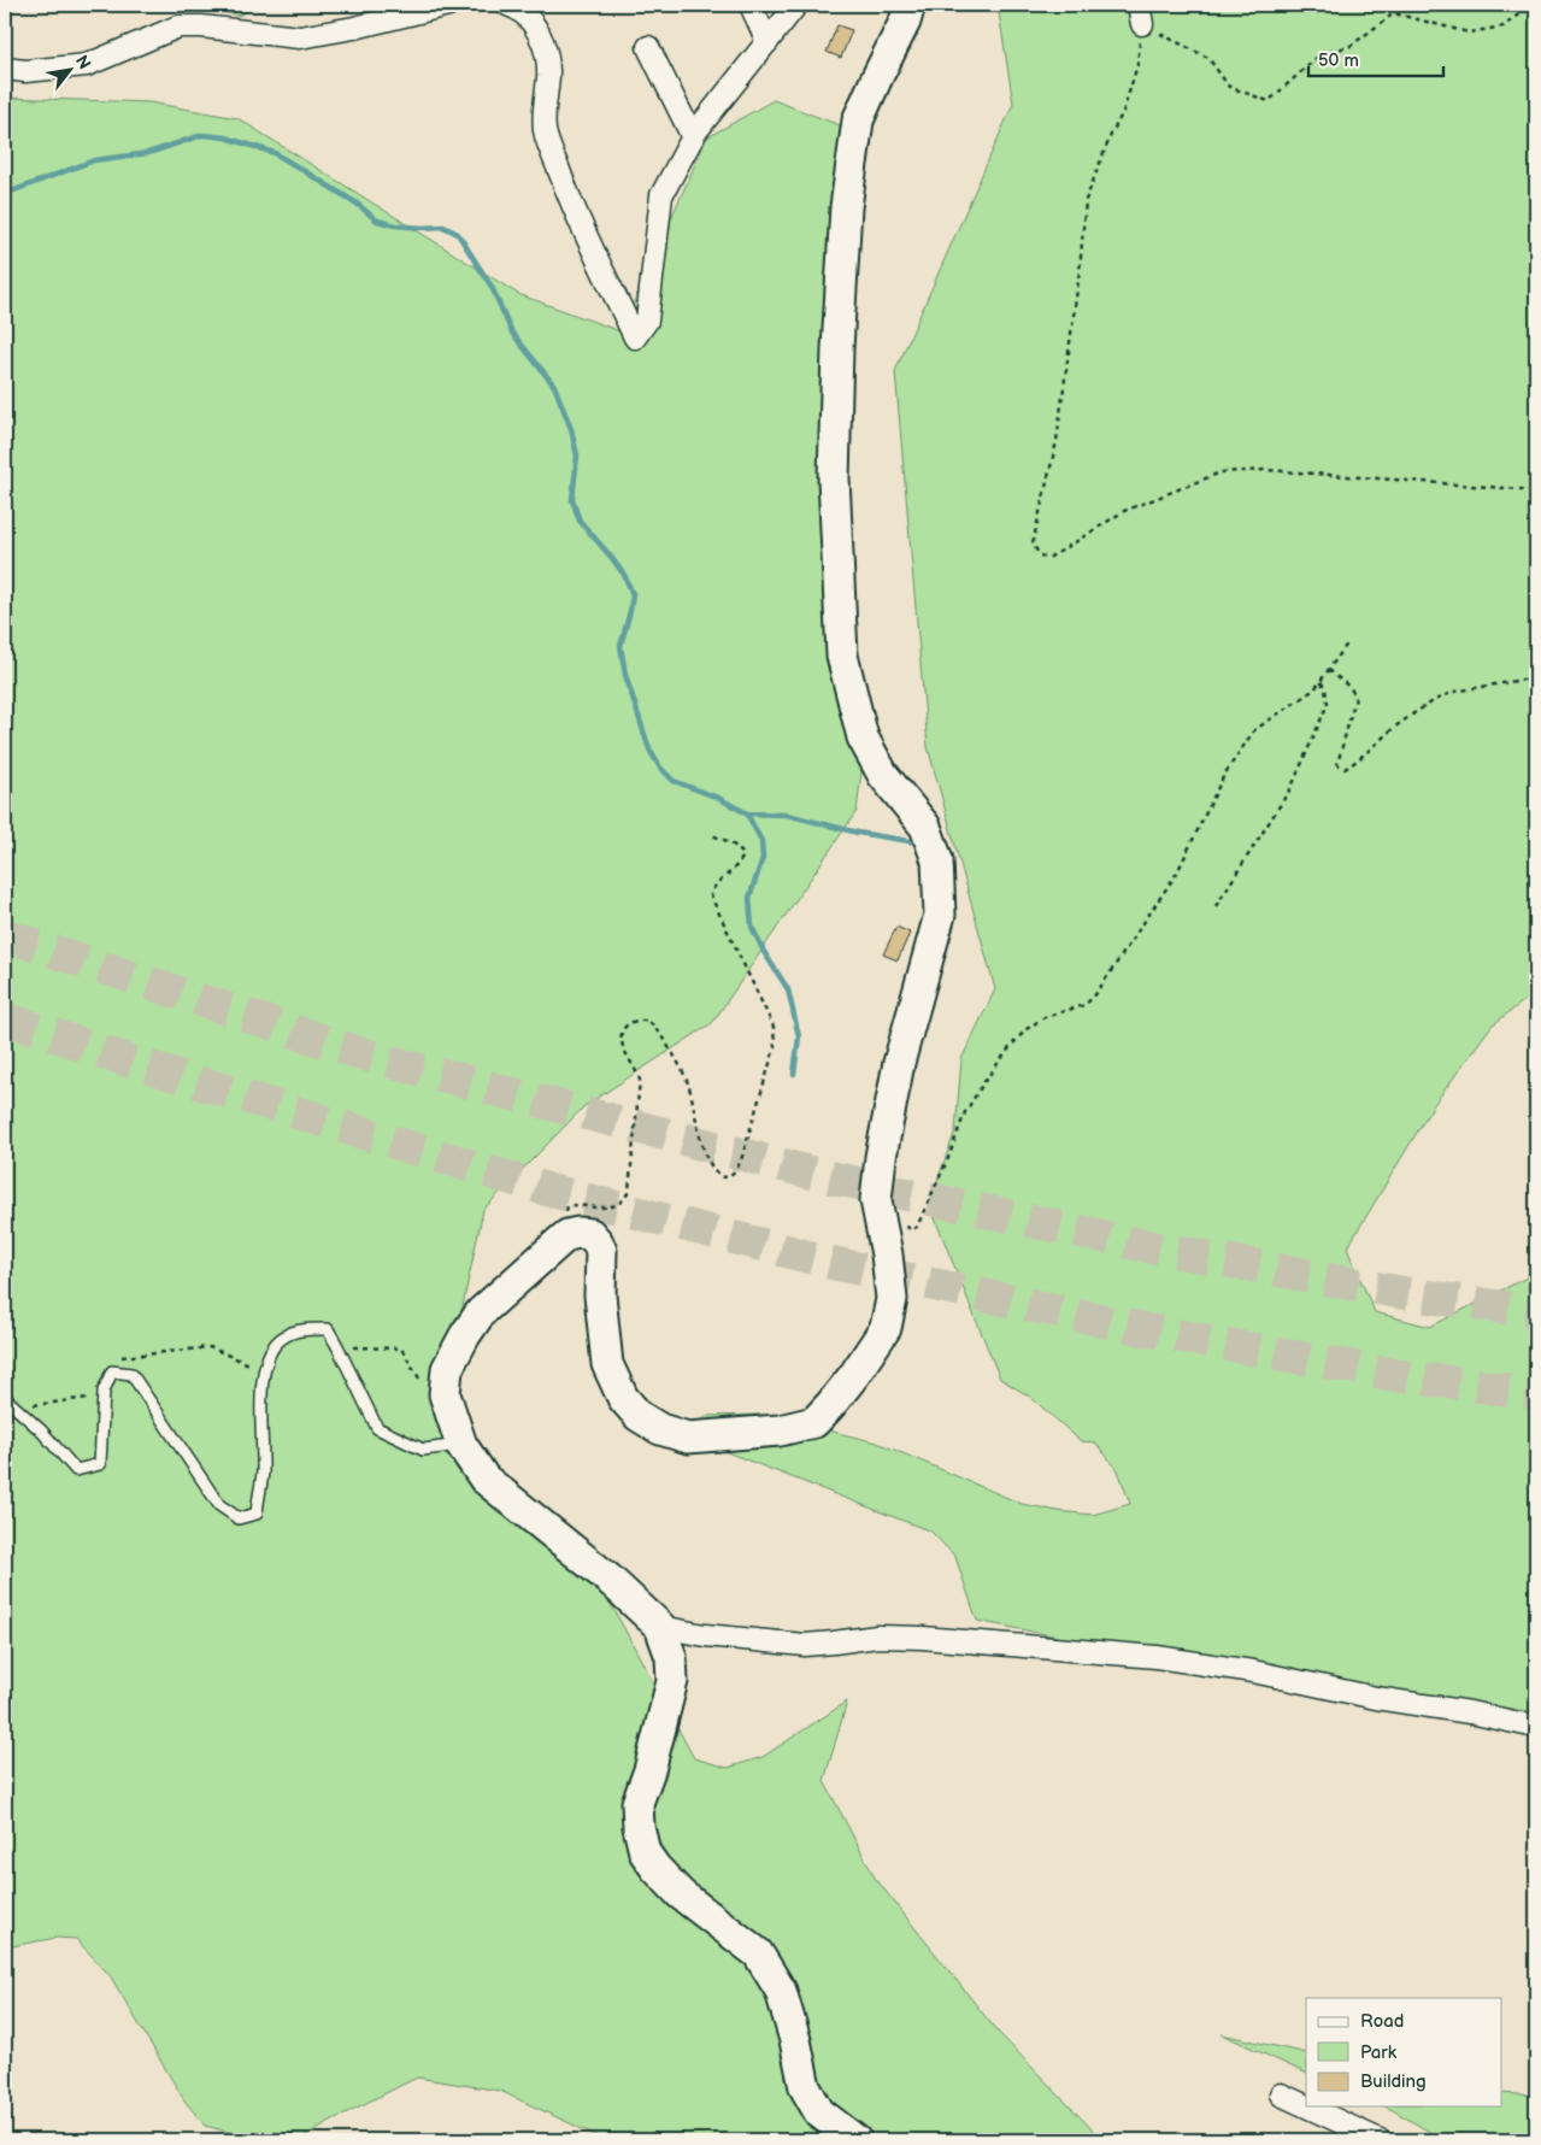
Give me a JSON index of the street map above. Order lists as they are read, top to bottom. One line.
{"legend":["Road","Park","Building"],"scale_bar":"50 m","north":"top right"}
